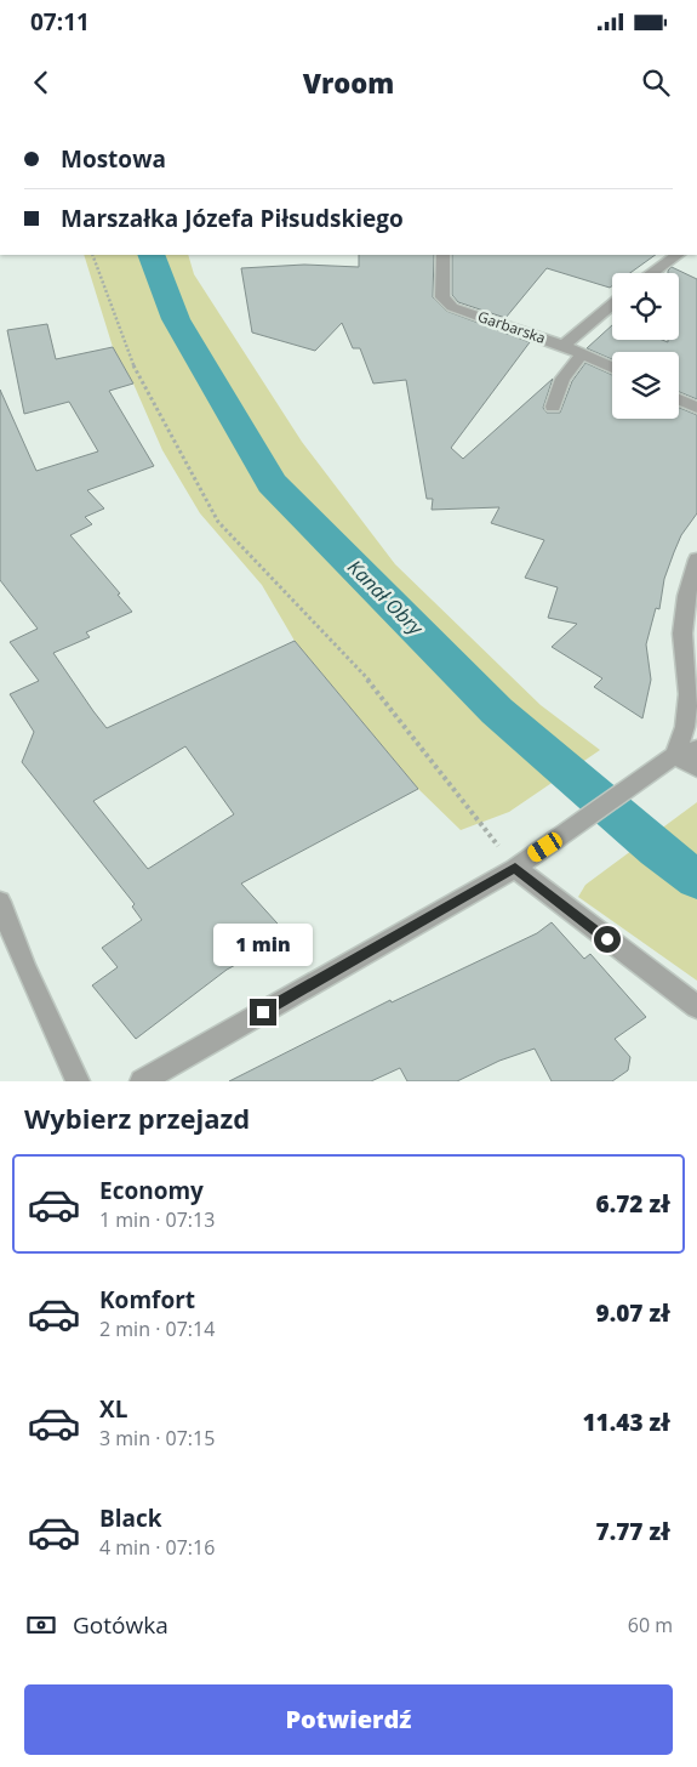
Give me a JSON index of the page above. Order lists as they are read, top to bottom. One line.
{"streets":{"street":["Garbarska"]},"water":["Kanał Obry"],"page":{"status":"07:11","header":"Vroom","banner":["Mostowa","Marszałka Józefa Piłsudskiego"],"bubble":"1 min","heading":"Wybierz przejazd","list":[{"name":"Economy","note":"1 min · 07:13","value":"6.72 zł"},{"name":"Komfort","note":"2 min · 07:14","value":"9.07 zł"},{"name":"XL","note":"3 min · 07:15","value":"11.43 zł"},{"name":"Black","note":"4 min · 07:16","value":"7.77 zł"}],"pay":["Gotówka","60 m"],"buttons":"Potwierdź"}}
